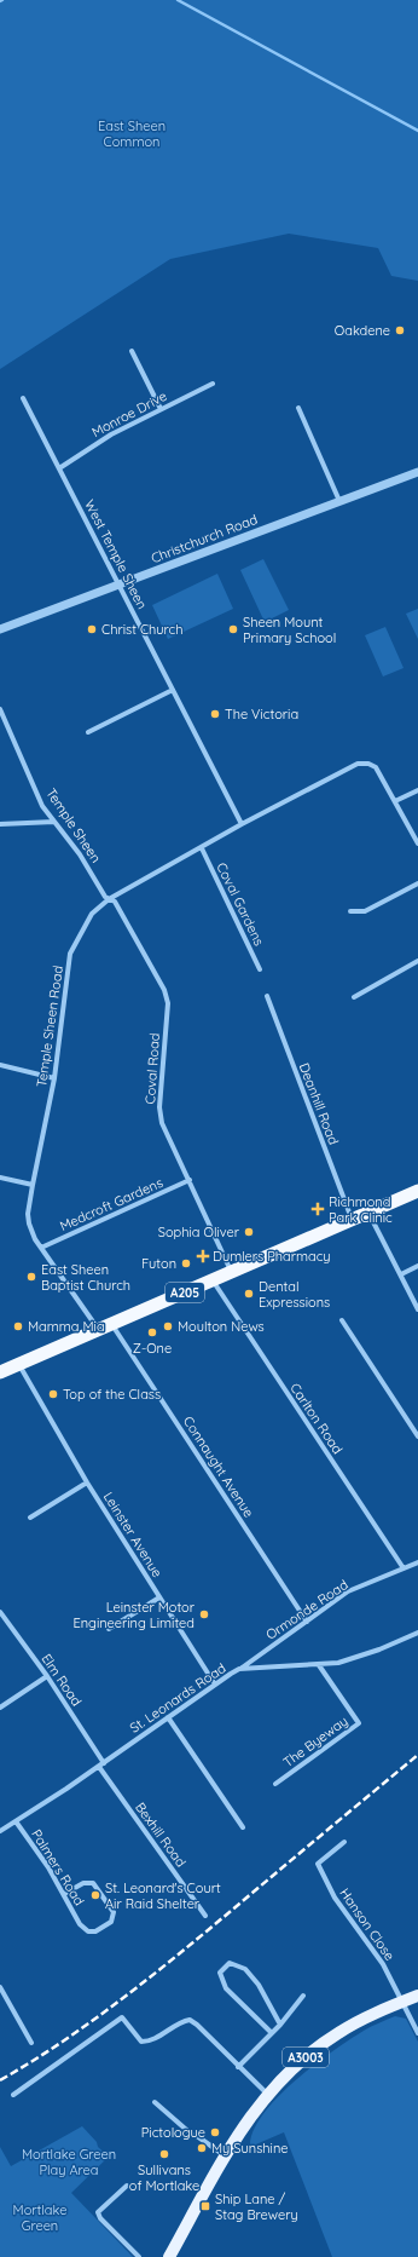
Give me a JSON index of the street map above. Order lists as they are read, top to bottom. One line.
{"streets":{"highway":["A205"],"main road":["A3003"],"street":["Monroe Drive","Christchurch Road","West Temple Sheen","Temple Sheen","Coval Gardens","Temple Sheen Road","Coval Road","Deanhill Road","Medcroft Gardens","Carlton Road","Connaught Avenue","Leinster Avenue","Ormonde Road","Elm Road","St. Leonards Road","The Byeway","Bexhill Road","Palmers Road","Hanson Close"]},"crossings":[["Monroe Drive","West Temple Sheen"],["Christchurch Road","West Temple Sheen"],["West Temple Sheen","Temple Sheen Road"],["Temple Sheen","Temple Sheen Road"],["Temple Sheen","Coval Road"],["Coval Gardens","Temple Sheen Road"],["Temple Sheen Road","Coval Road"],["Temple Sheen Road","Medcroft Gardens"],["Temple Sheen Road","A205"],["Coval Road","Medcroft Gardens"],["Coval Road","A205"],["Deanhill Road","A205"],["A205","Carlton Road"],["A205","Connaught Avenue"],["A205","Leinster Avenue"],["Carlton Road","Ormonde Road"],["Connaught Avenue","Ormonde Road"],["Leinster Avenue","St. Leonards Road"],["Ormonde Road","St. Leonards Road"],["Elm Road","St. Leonards Road"],["Elm Road","Bexhill Road"],["St. Leonards Road","The Byeway"],["St. Leonards Road","Bexhill Road"],["St. Leonards Road","Palmers Road"],["Hanson Close","A3003"]],"parks":["East Sheen Common","Mortlake Green Play Area","Mortlake Green"],"places":{"other":["Oakdene","Christ Church","Sheen Mount Primary School","The Victoria","Sophia Oliver","Futon","East Sheen Baptist Church","Dental Expressions","Mamma Mia","Moulton News","Z-One","Top of the Class","Leinster Motor Engineering Limited","St. Leonard's Court Air Raid Shelter","Pictologue","My Sunshine","Sullivans of Mortlake"],"health":["Richmond Park Clinic","Dumlers Pharmacy"],"transit":["Ship Lane / Stag Brewery"]}}
